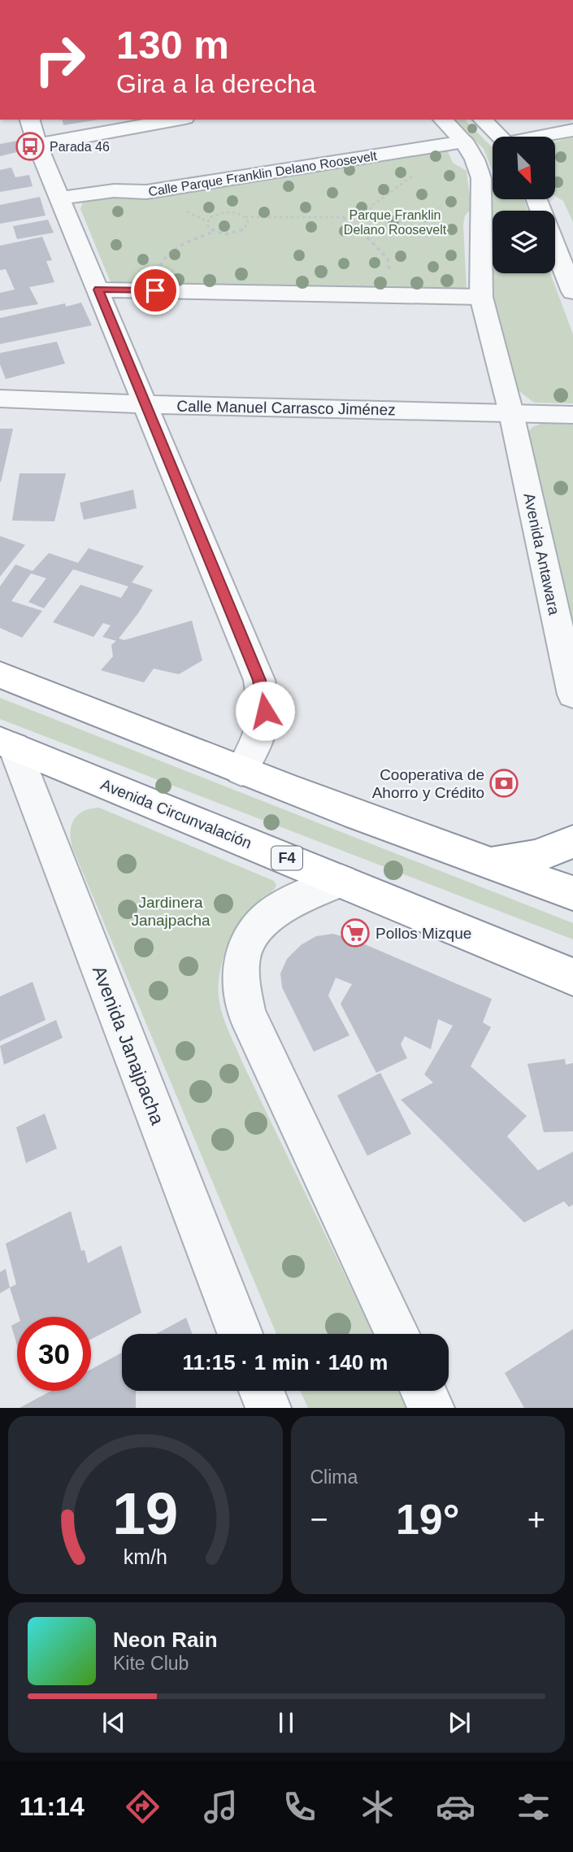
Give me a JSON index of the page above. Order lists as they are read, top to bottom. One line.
{"streets":{"highway":["Avenida Circunvalación","F4"],"street":["Calle Parque Franklin Delano Roosevelt","Calle Manuel Carrasco Jiménez","Avenida Antawara","Avenida Janajpacha"]},"crossings":[["Calle Parque Franklin Delano Roosevelt","Avenida Antawara"],["Calle Manuel Carrasco Jiménez","Avenida Antawara"],["Avenida Circunvalación","Avenida Janajpacha"]],"parks":["Parque Franklin Delano Roosevelt","Jardinera Janajpacha"],"places":{"bus stop":["Parada 46"],"bank":["Cooperativa de Ahorro y Crédito"],"supermarket":["Pollos Mizque"]},"north":"bottom right","page":{"turn":["130 m","Gira a la derecha"],"limit":"30","trip":"11:15 · 1 min · 140 m","tile":"Clima","heat":["−","19°","+"],"song":["Neon Rain","Kite Club"],"tabs":"11:14","gauge":["19","km/h"]}}
